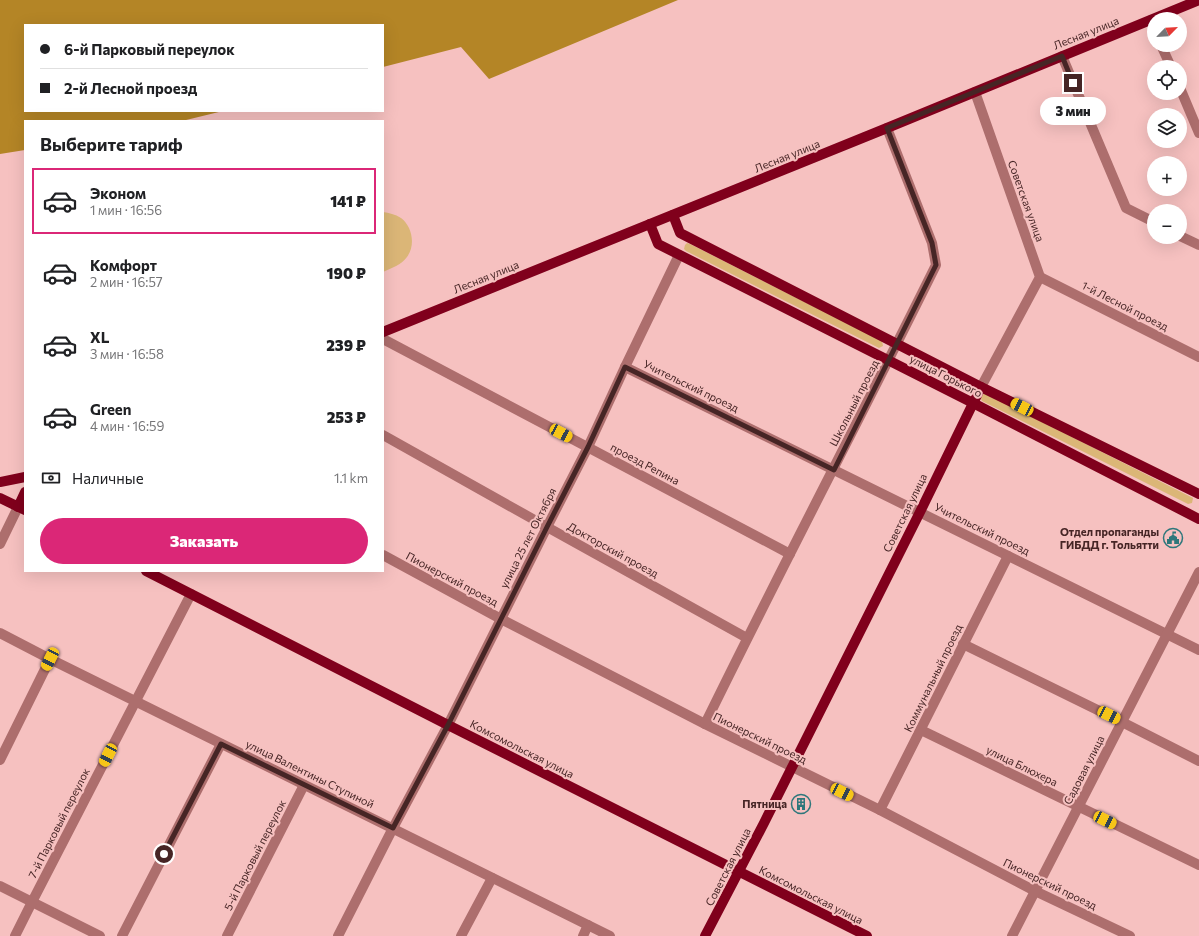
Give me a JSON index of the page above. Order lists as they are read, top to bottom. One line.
{"streets":{"main road":["Лесная улица","Советская улица","улица Горького","Комсомольская улица"],"street":["1-й Лесной проезд","Учительский проезд","Школьный проезд","проезд Репина","улица 25 лет Октября","Докторский проезд","Пионерский проезд","Коммунальный проезд","улица Блюхера","Садовая улица","улица Валентины Ступиной","7-й Парковый переулок","5-й Парковый переулок"]},"crossings":[["Лесная улица","Советская улица"],["Лесная улица","улица Горького"],["Лесная улица","Школьный проезд"],["Советская улица","1-й Лесной проезд"],["Советская улица","улица Горького"],["Советская улица","Учительский проезд"],["Советская улица","Пионерский проезд"],["Советская улица","Комсомольская улица"],["улица Горького","Школьный проезд"],["улица Горького","улица 25 лет Октября"],["Учительский проезд","Школьный проезд"],["Учительский проезд","улица 25 лет Октября"],["Учительский проезд","Коммунальный проезд"],["Учительский проезд","Садовая улица"],["Школьный проезд","проезд Репина"],["Школьный проезд","Докторский проезд"],["Школьный проезд","Пионерский проезд"],["проезд Репина","улица 25 лет Октября"],["улица 25 лет Октября","Докторский проезд"],["улица 25 лет Октября","Пионерский проезд"],["улица 25 лет Октября","Комсомольская улица"],["улица 25 лет Октября","улица Валентины Ступиной"],["Пионерский проезд","Коммунальный проезд"],["Пионерский проезд","Садовая улица"],["Коммунальный проезд","улица Блюхера"],["Комсомольская улица","7-й Парковый переулок"],["улица Блюхера","Садовая улица"],["улица Валентины Ступиной","7-й Парковый переулок"],["улица Валентины Ступиной","5-й Парковый переулок"]],"places":{"public building":["Отдел пропаганды ГИБДД г. Тольятти"],"building":["Пятница"]},"north":"top right","page":{"map_buttons":["+","−"],"banner":["6-й Парковый переулок","2-й Лесной проезд"],"bubble":"3 мин","heading":"Выберите тариф","list":[{"name":"Эконом","note":"1 мин · 16:56","value":"141 ₽"},{"name":"Комфорт","note":"2 мин · 16:57","value":"190 ₽"},{"name":"XL","note":"3 мин · 16:58","value":"239 ₽"},{"name":"Green","note":"4 мин · 16:59","value":"253 ₽"}],"pay":["Наличные","1.1 km"],"buttons":"Заказать"}}
